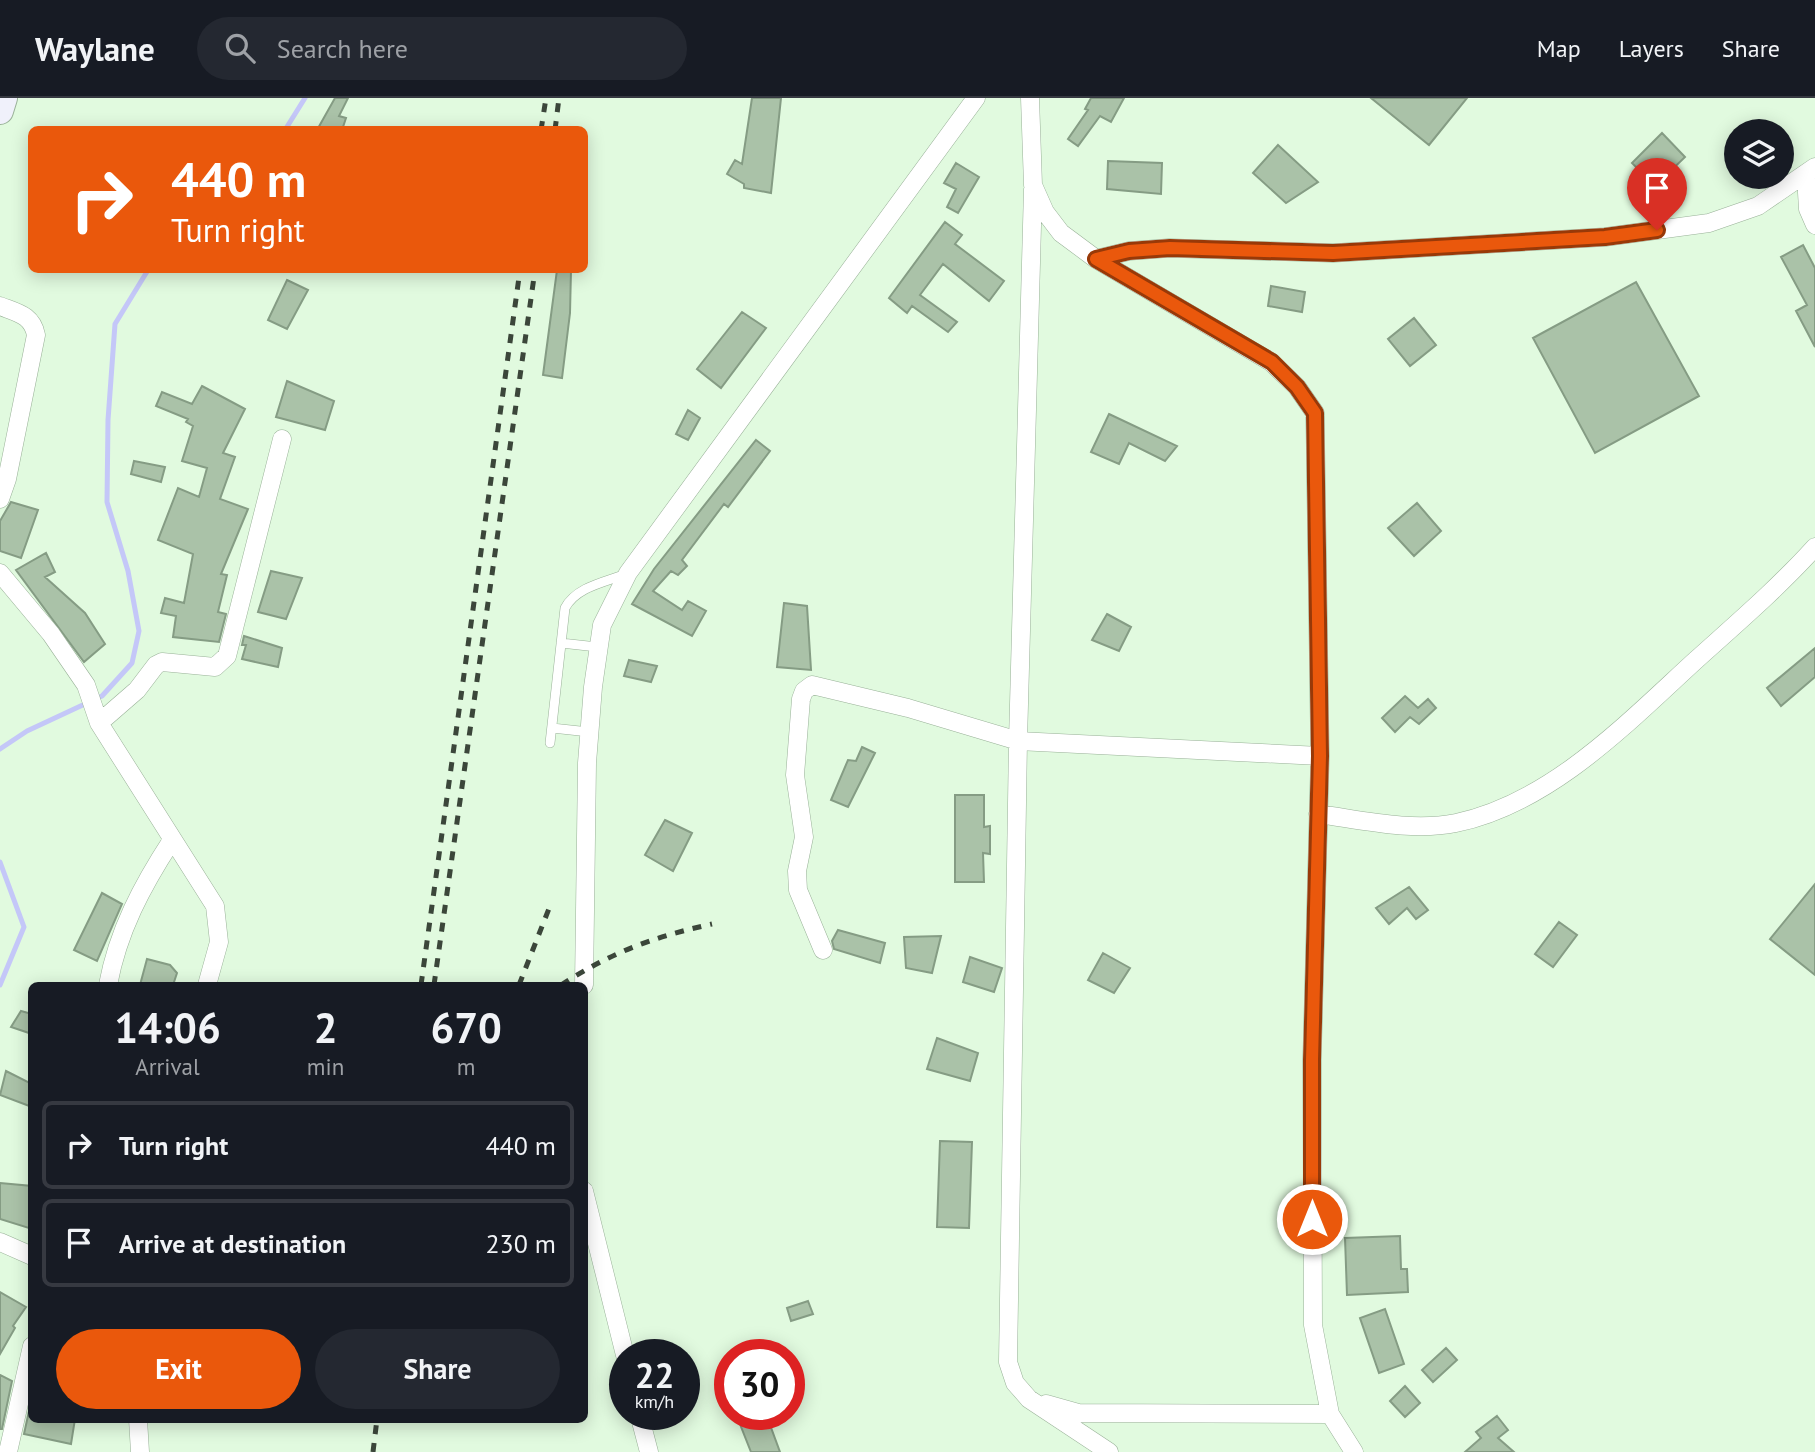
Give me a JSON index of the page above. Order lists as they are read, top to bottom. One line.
{"page":{"header":"Waylane","search":"Search here","nav":["Map","Layers","Share"],"turn":["440 m","Turn right"],"eta":["14:06","Arrival","2","min","670","m"],"list":[{"name":"Turn right","value":"440 m"},{"name":"Arrive at destination","value":"230 m"}],"buttons":["Exit","Share"],"speed":"22 km/h","limit":"30"}}
